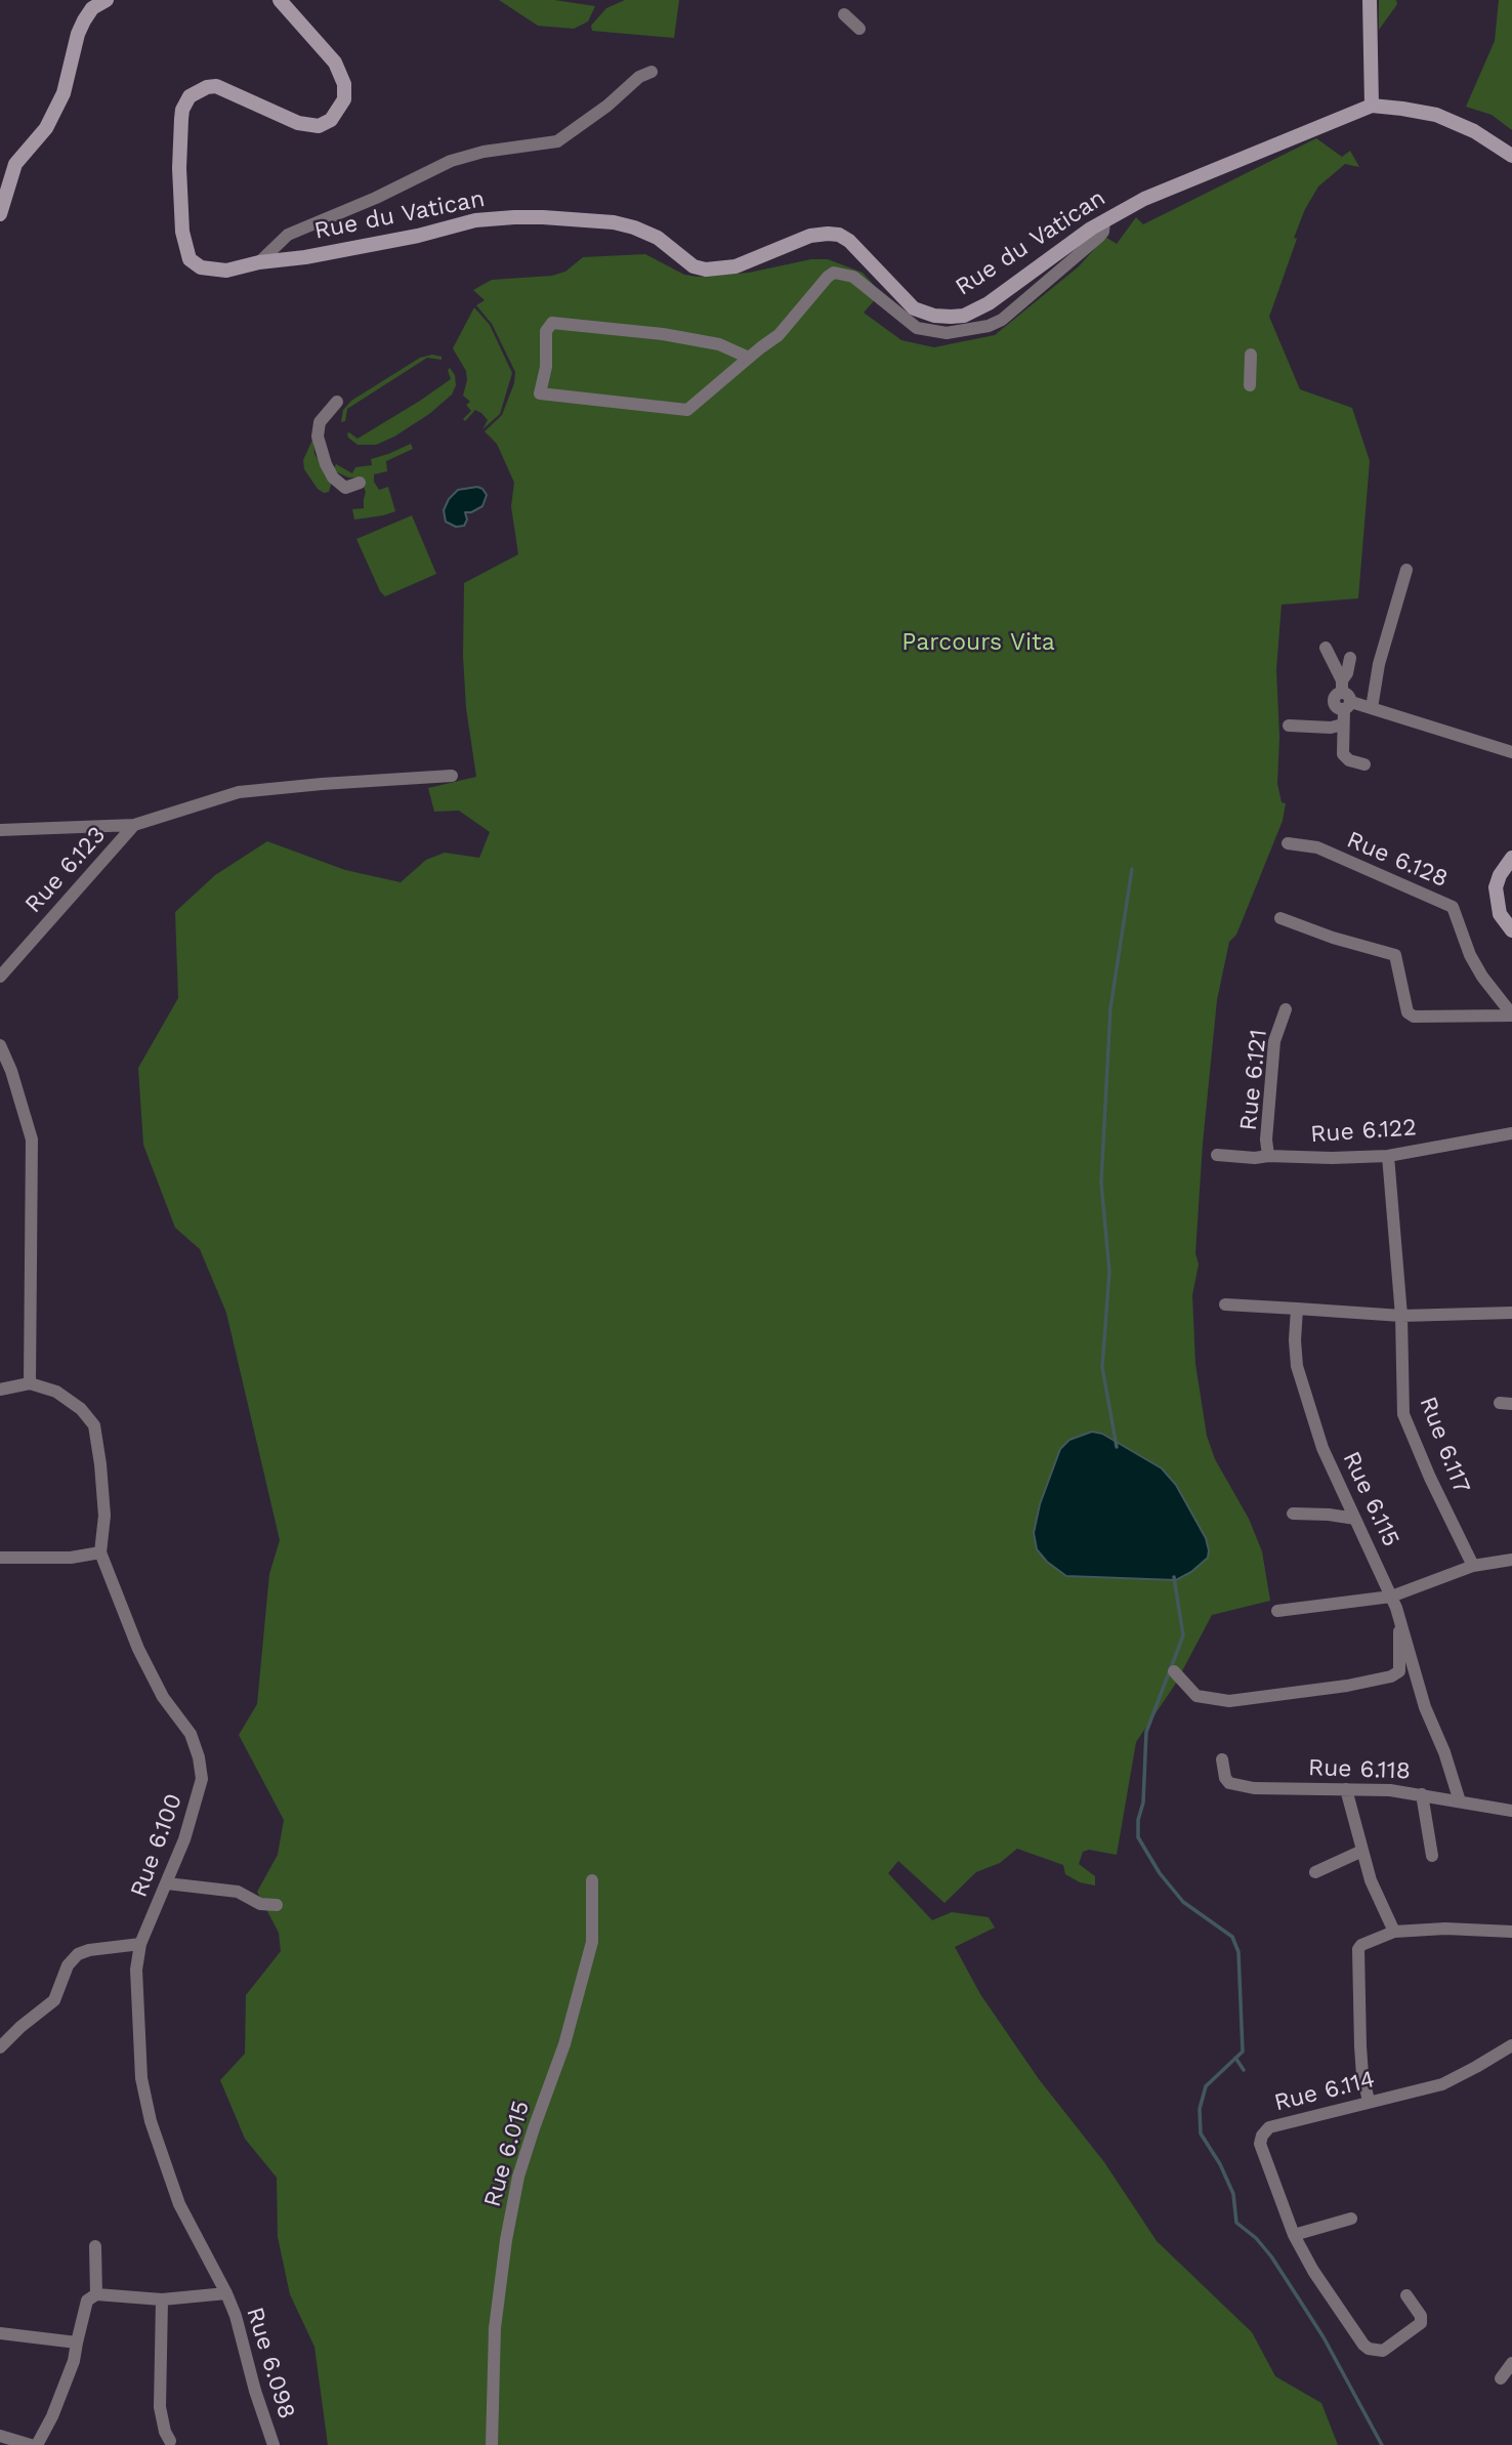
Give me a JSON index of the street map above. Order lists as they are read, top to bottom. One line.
{"streets":{"street":["Rue du Vatican","Rue 6.128","Rue 6.123","Rue 6.121","Rue 6.122","Rue 6.117","Rue 6.115","Rue 6.118","Rue 6.100","Rue 6.114","Rue 6.015","Rue 6.098"]},"crossings":[["Rue 6.121","Rue 6.122"],["Rue 6.122","Rue 6.117"],["Rue 6.115","Rue 6.118"],["Rue 6.100","Rue 6.098"]],"parks":["Parcours Vita"]}
